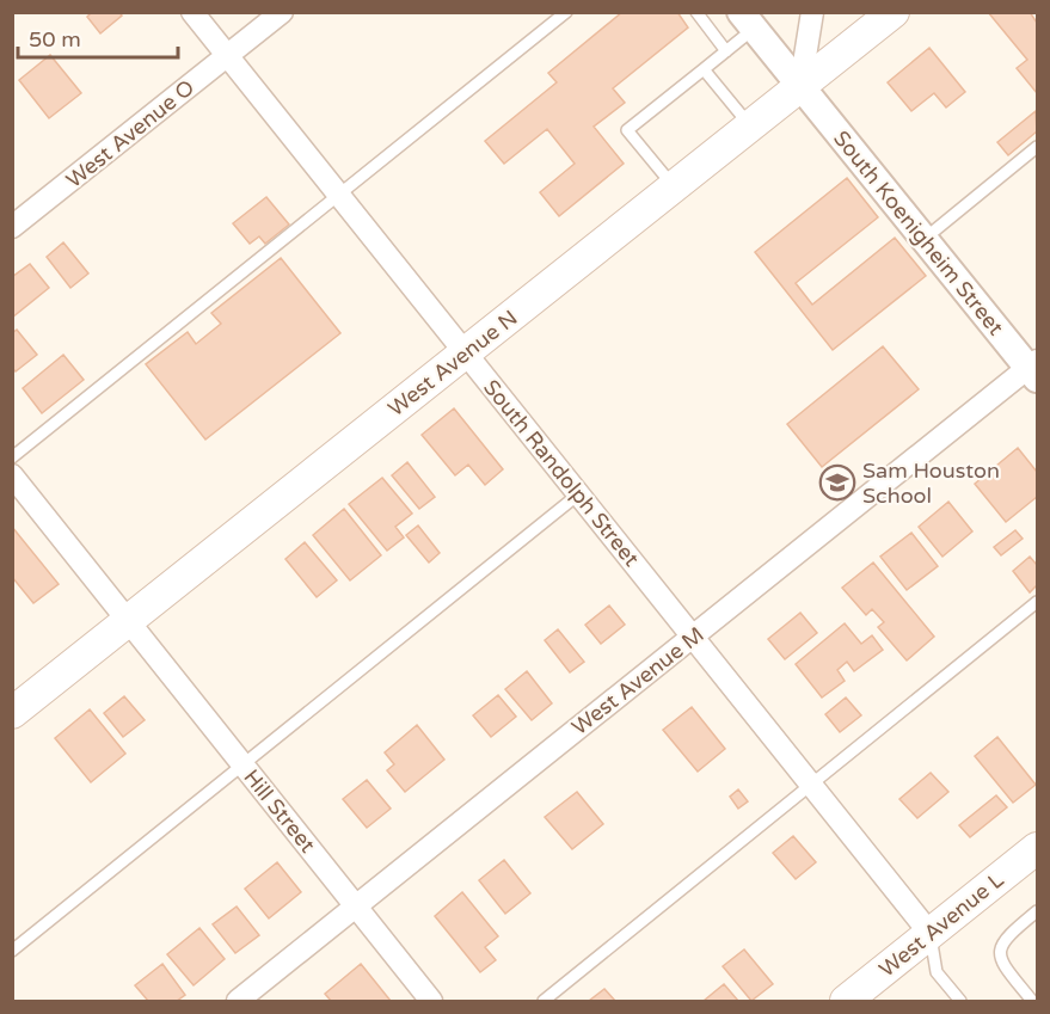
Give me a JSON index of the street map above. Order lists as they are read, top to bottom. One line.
{"streets":{"main road":["West Avenue N","West Avenue L"],"street":["West Avenue O","South Koenigheim Street","South Randolph Street","West Avenue M","Hill Street"]},"crossings":[["West Avenue O","South Randolph Street"],["South Koenigheim Street","West Avenue N"],["South Koenigheim Street","West Avenue M"],["West Avenue N","South Randolph Street"],["West Avenue N","Hill Street"],["South Randolph Street","West Avenue M"],["South Randolph Street","West Avenue L"],["West Avenue M","Hill Street"]],"places":{"school or university":["Sam Houston School"]},"scale_bar":"50 m"}
